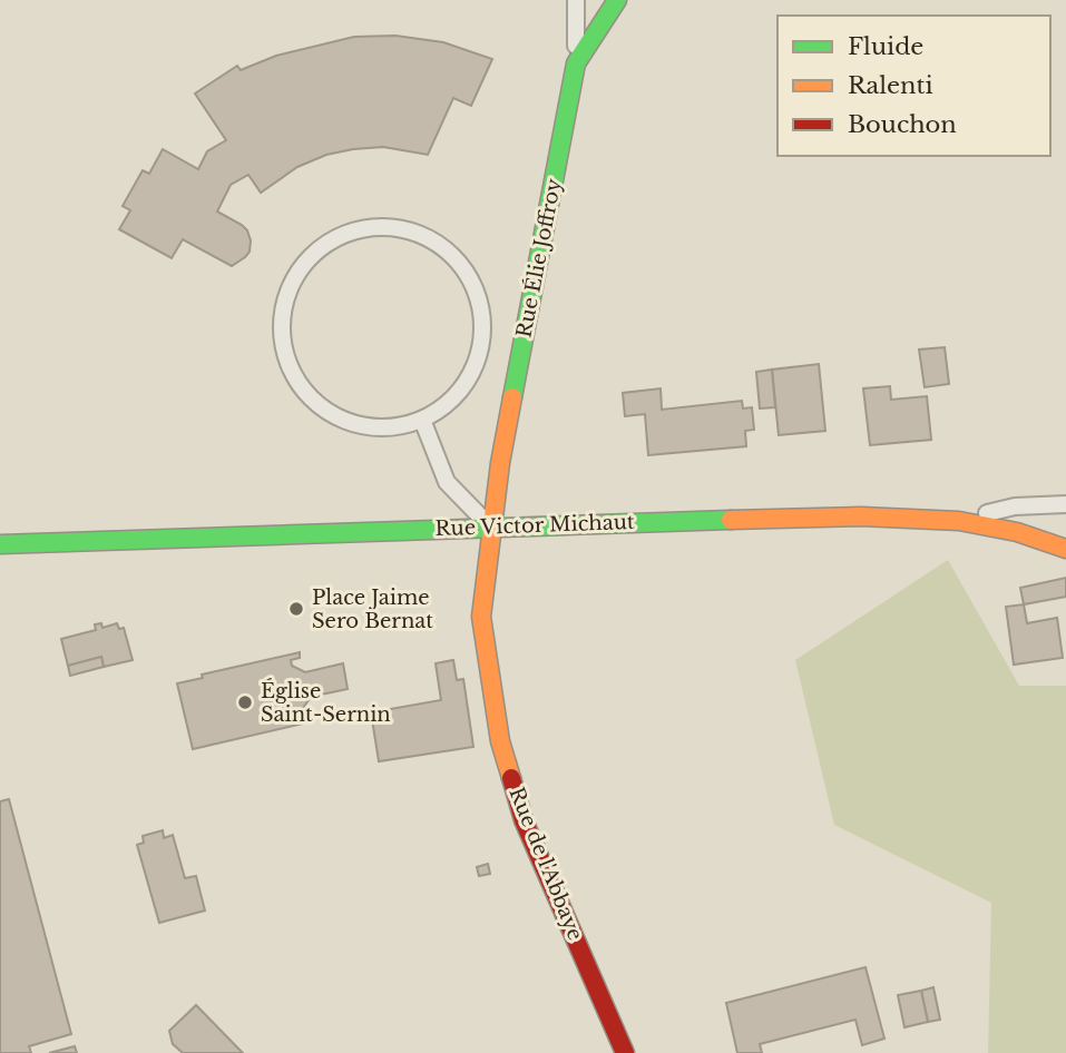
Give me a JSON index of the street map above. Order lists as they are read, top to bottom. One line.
{"streets":{"street":["Rue Élie Joffroy","Rue Victor Michaut","Rue de l'Abbaye"]},"crossings":[["Rue Élie Joffroy","Rue Victor Michaut"],["Rue Élie Joffroy","Rue de l'Abbaye"],["Rue Victor Michaut","Rue de l'Abbaye"]],"places":["Place Jaime Sero Bernat","Église Saint-Sernin"],"legend":["Fluide","Ralenti","Bouchon"]}
